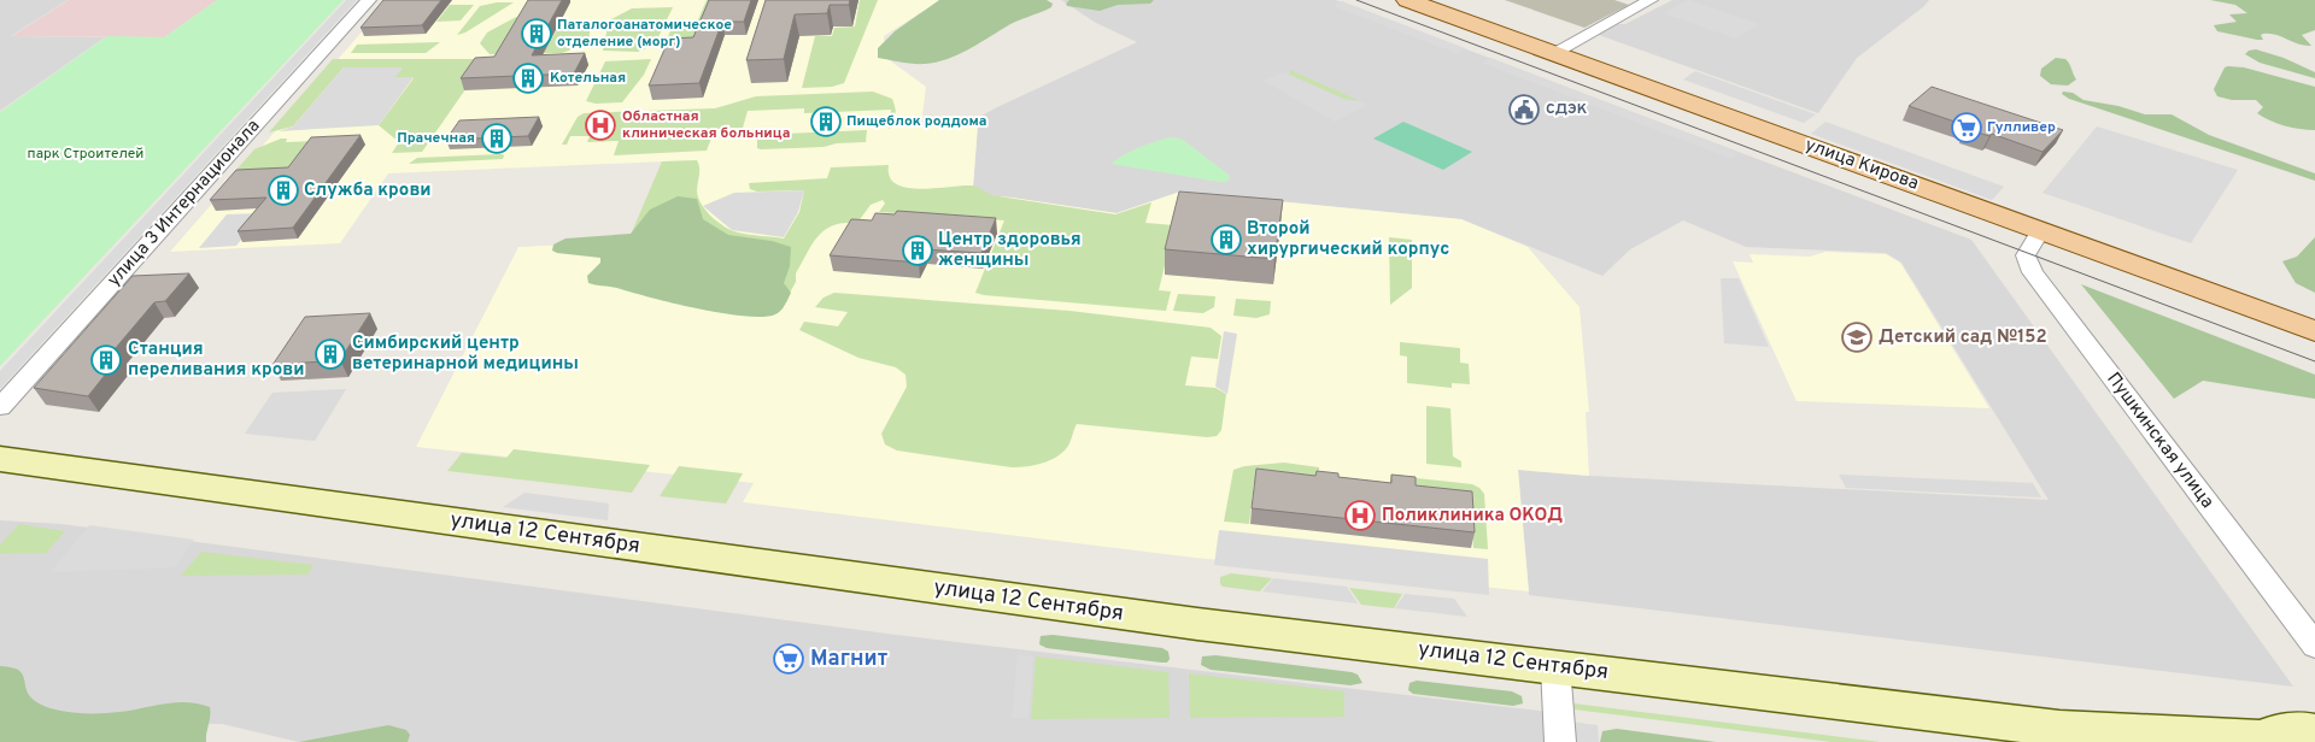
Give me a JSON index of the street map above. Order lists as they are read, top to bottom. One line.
{"streets":{"main road":["улица Кирова","улица 12 Сентября"],"street":["улица 3 Интернационала","Пушкинская улица"]},"crossings":[["улица Кирова","Пушкинская улица"]],"parks":["парк Строителей"],"places":{"building":["Паталогоанатомическое отделение (морг)","Котельная","Пищеблок роддома","Прачечная","Служба крови","Второй хирургический корпус","Центр здоровья женщины","Симбирский центр ветеринарной медицины","Станция переливания крови"],"public building":["СДЭК"],"hospital":["Областная клиническая больница","Поликлиника ОКОД"],"supermarket":["Гулливер","Магнит"],"school or university":["Детский сад №152"]}}
